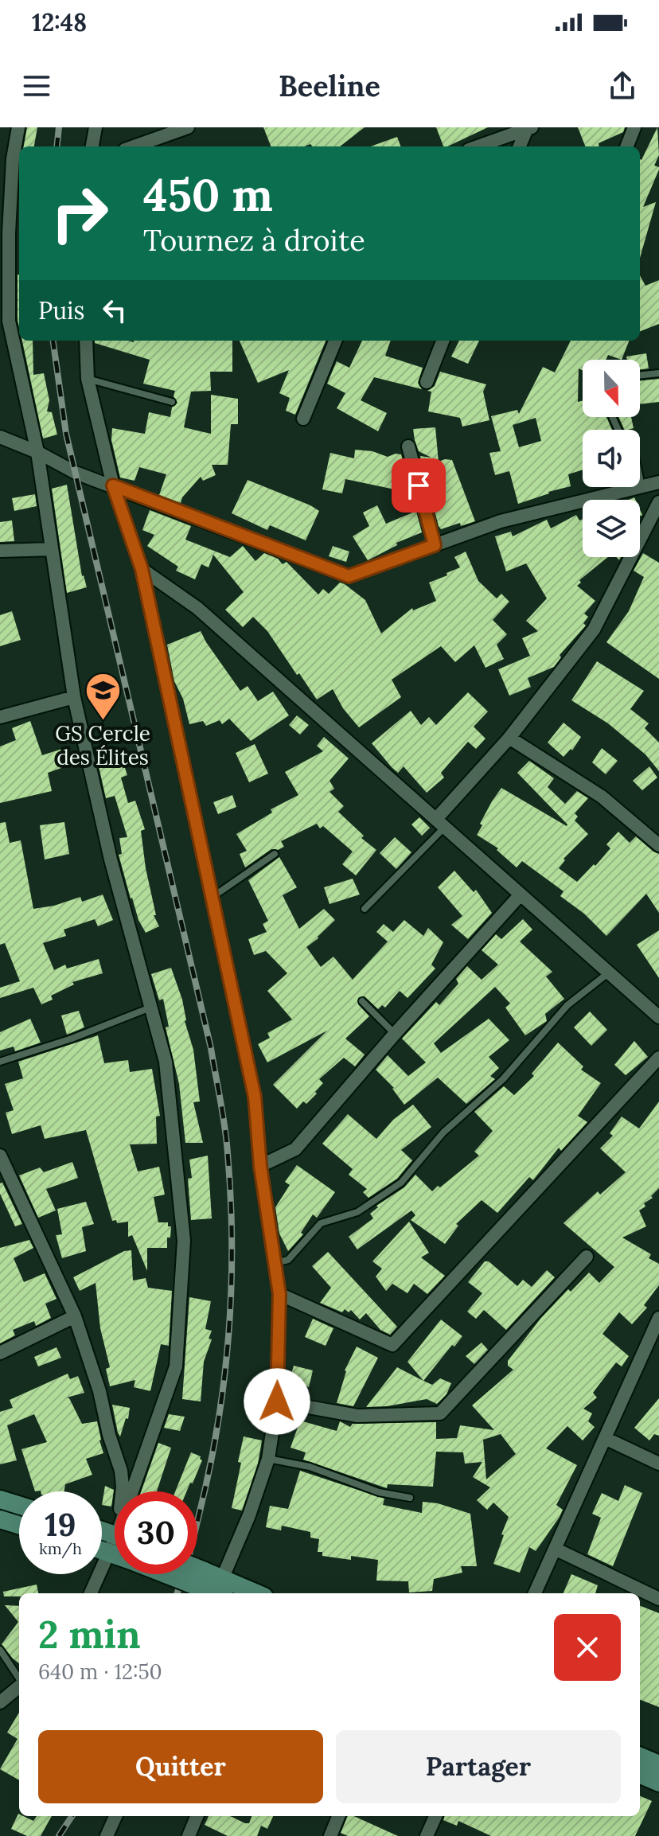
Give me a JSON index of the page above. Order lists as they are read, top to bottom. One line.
{"places":{"school or university":["GS Cercle des Élites"]},"north":"bottom","page":{"status":"12:48","header":"Beeline","turn":["450 m","Tournez à droite"],"then":"Puis","speed":"19 km/h","limit":"30","heading":["2 min","640 m · 12:50"],"buttons":["Quitter","Partager"]}}
